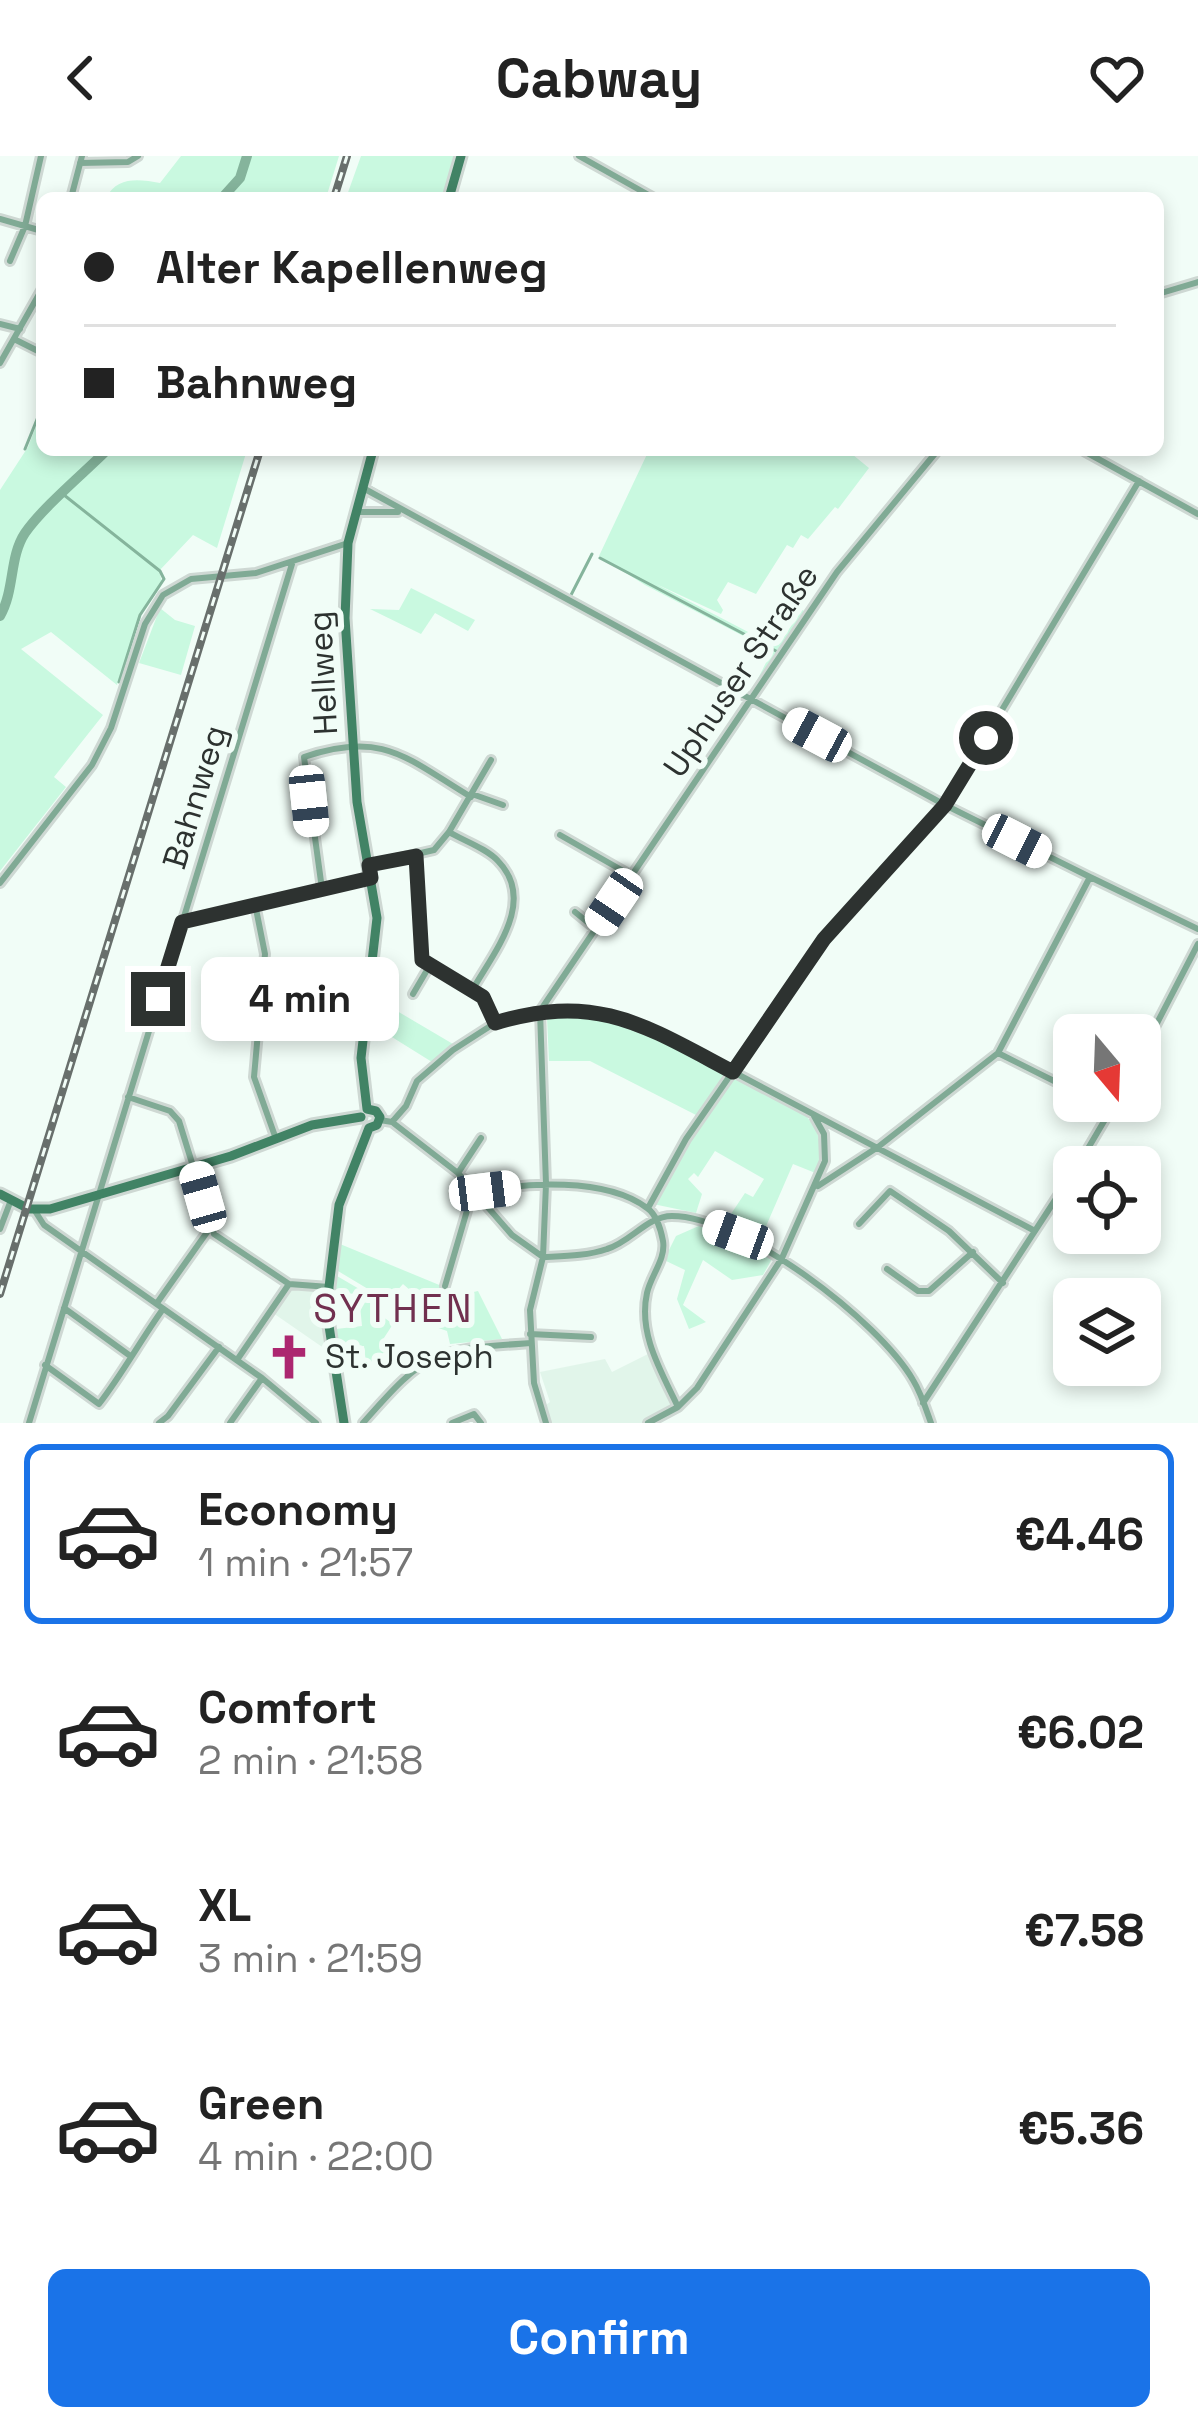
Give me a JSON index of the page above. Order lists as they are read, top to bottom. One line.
{"streets":{"street":["Uphuser Straße","Hellweg","Bahnweg"]},"districts":["SYTHEN"],"places":{"church":["St. Joseph"]},"north":"bottom","page":{"header":"Cabway","banner":["Alter Kapellenweg","Bahnweg"],"bubble":"4 min","list":[{"name":"Economy","note":"1 min · 21:57","value":"€4.46"},{"name":"Comfort","note":"2 min · 21:58","value":"€6.02"},{"name":"XL","note":"3 min · 21:59","value":"€7.58"},{"name":"Green","note":"4 min · 22:00","value":"€5.36"}],"buttons":"Confirm"}}
